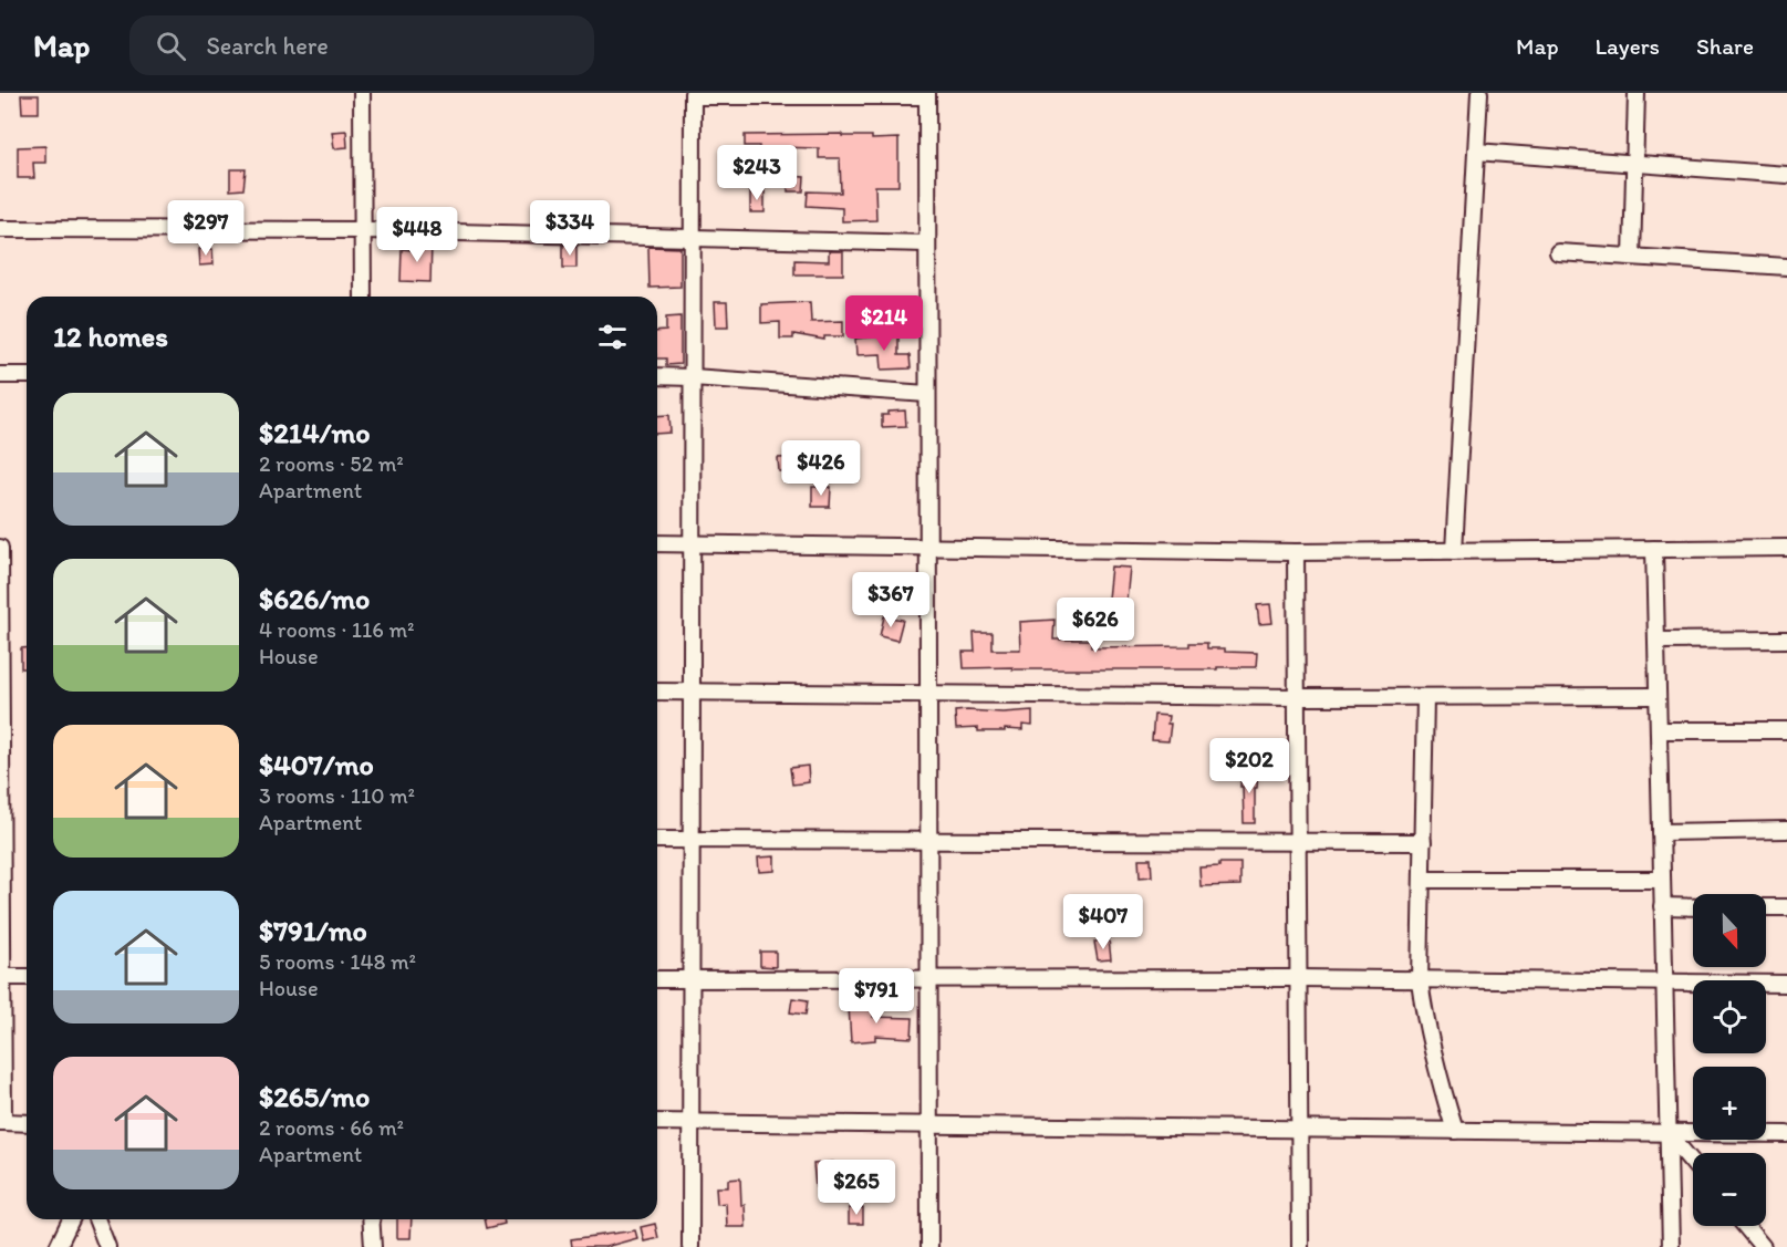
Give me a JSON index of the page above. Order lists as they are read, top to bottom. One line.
{"north":"bottom","page":{"header":"Map","search":"Search here","nav":["Map","Layers","Share"],"price":["$243","$297","$334","$448","$214","$426","$367","$626","$202","$407","$791","$265"],"heading":"12 homes","list":[{"name":"$214/mo","note":"2 rooms · 52 m² · Apartment"},{"name":"$626/mo","note":"4 rooms · 116 m² · House"},{"name":"$407/mo","note":"3 rooms · 110 m² · Apartment"},{"name":"$791/mo","note":"5 rooms · 148 m² · House"},{"name":"$265/mo","note":"2 rooms · 66 m² · Apartment"}],"map_buttons":["+","−"]}}
